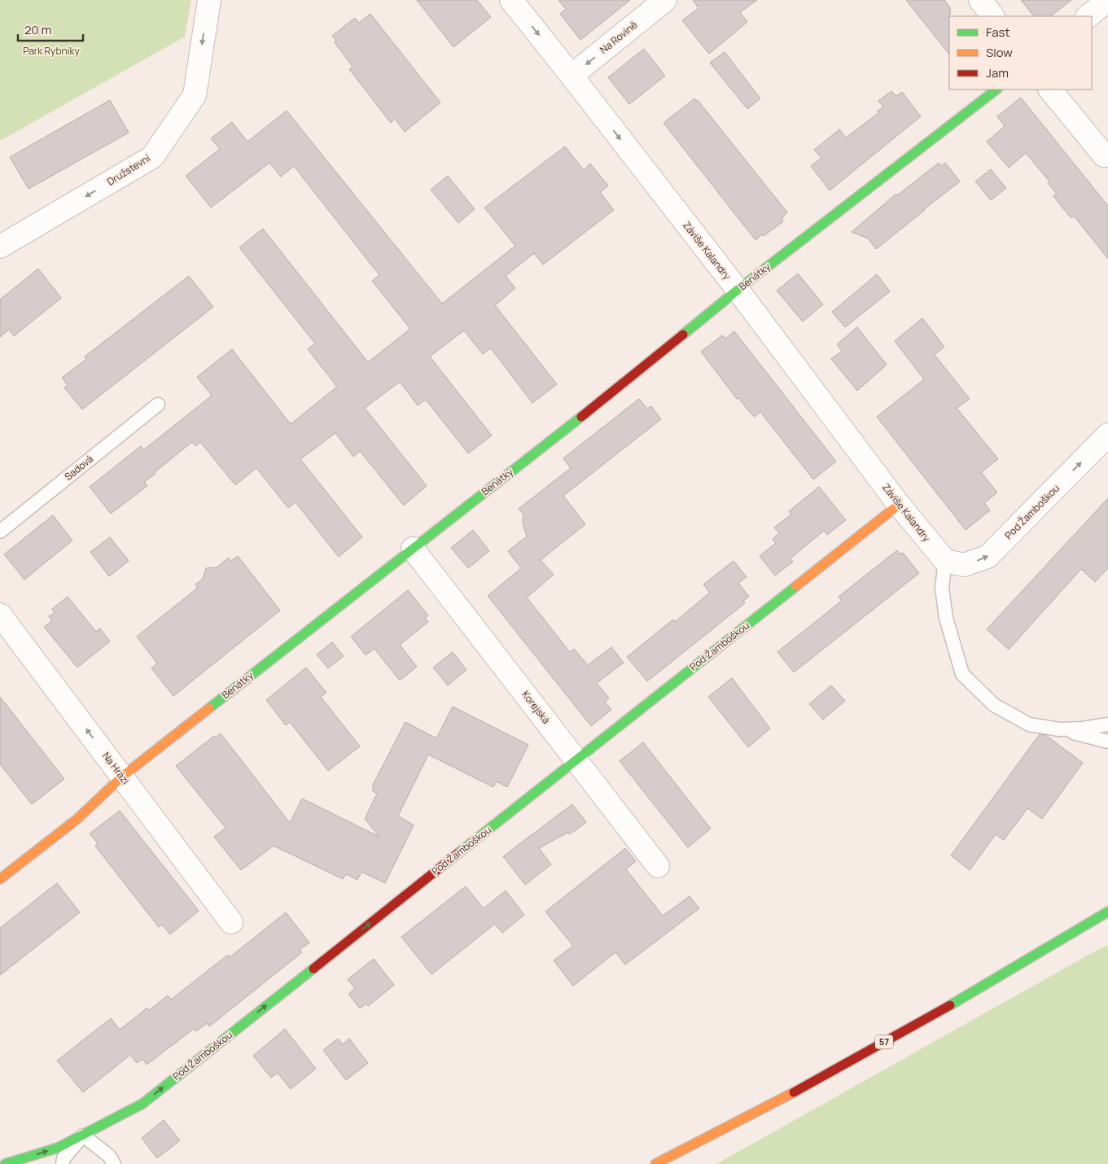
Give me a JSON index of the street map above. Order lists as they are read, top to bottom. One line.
{"streets":{"street":["Na Rovině","Družstevní","Záviše Kalandry","Benátky","Pod Žamboškou","Korejská","Na Hrázi","57"],"lane":["Sadová"]},"crossings":[["Na Rovině","Záviše Kalandry"],["Záviše Kalandry","Benátky"],["Záviše Kalandry","Pod Žamboškou"],["Benátky","Korejská"],["Benátky","Na Hrázi"],["Pod Žamboškou","Korejská"]],"one_way":["Na Rovině","Družstevní","Záviše Kalandry","Pod Žamboškou","Na Hrázi"],"parks":["Park Rybníky"],"legend":["Fast","Slow","Jam"],"scale_bar":"20 m"}
